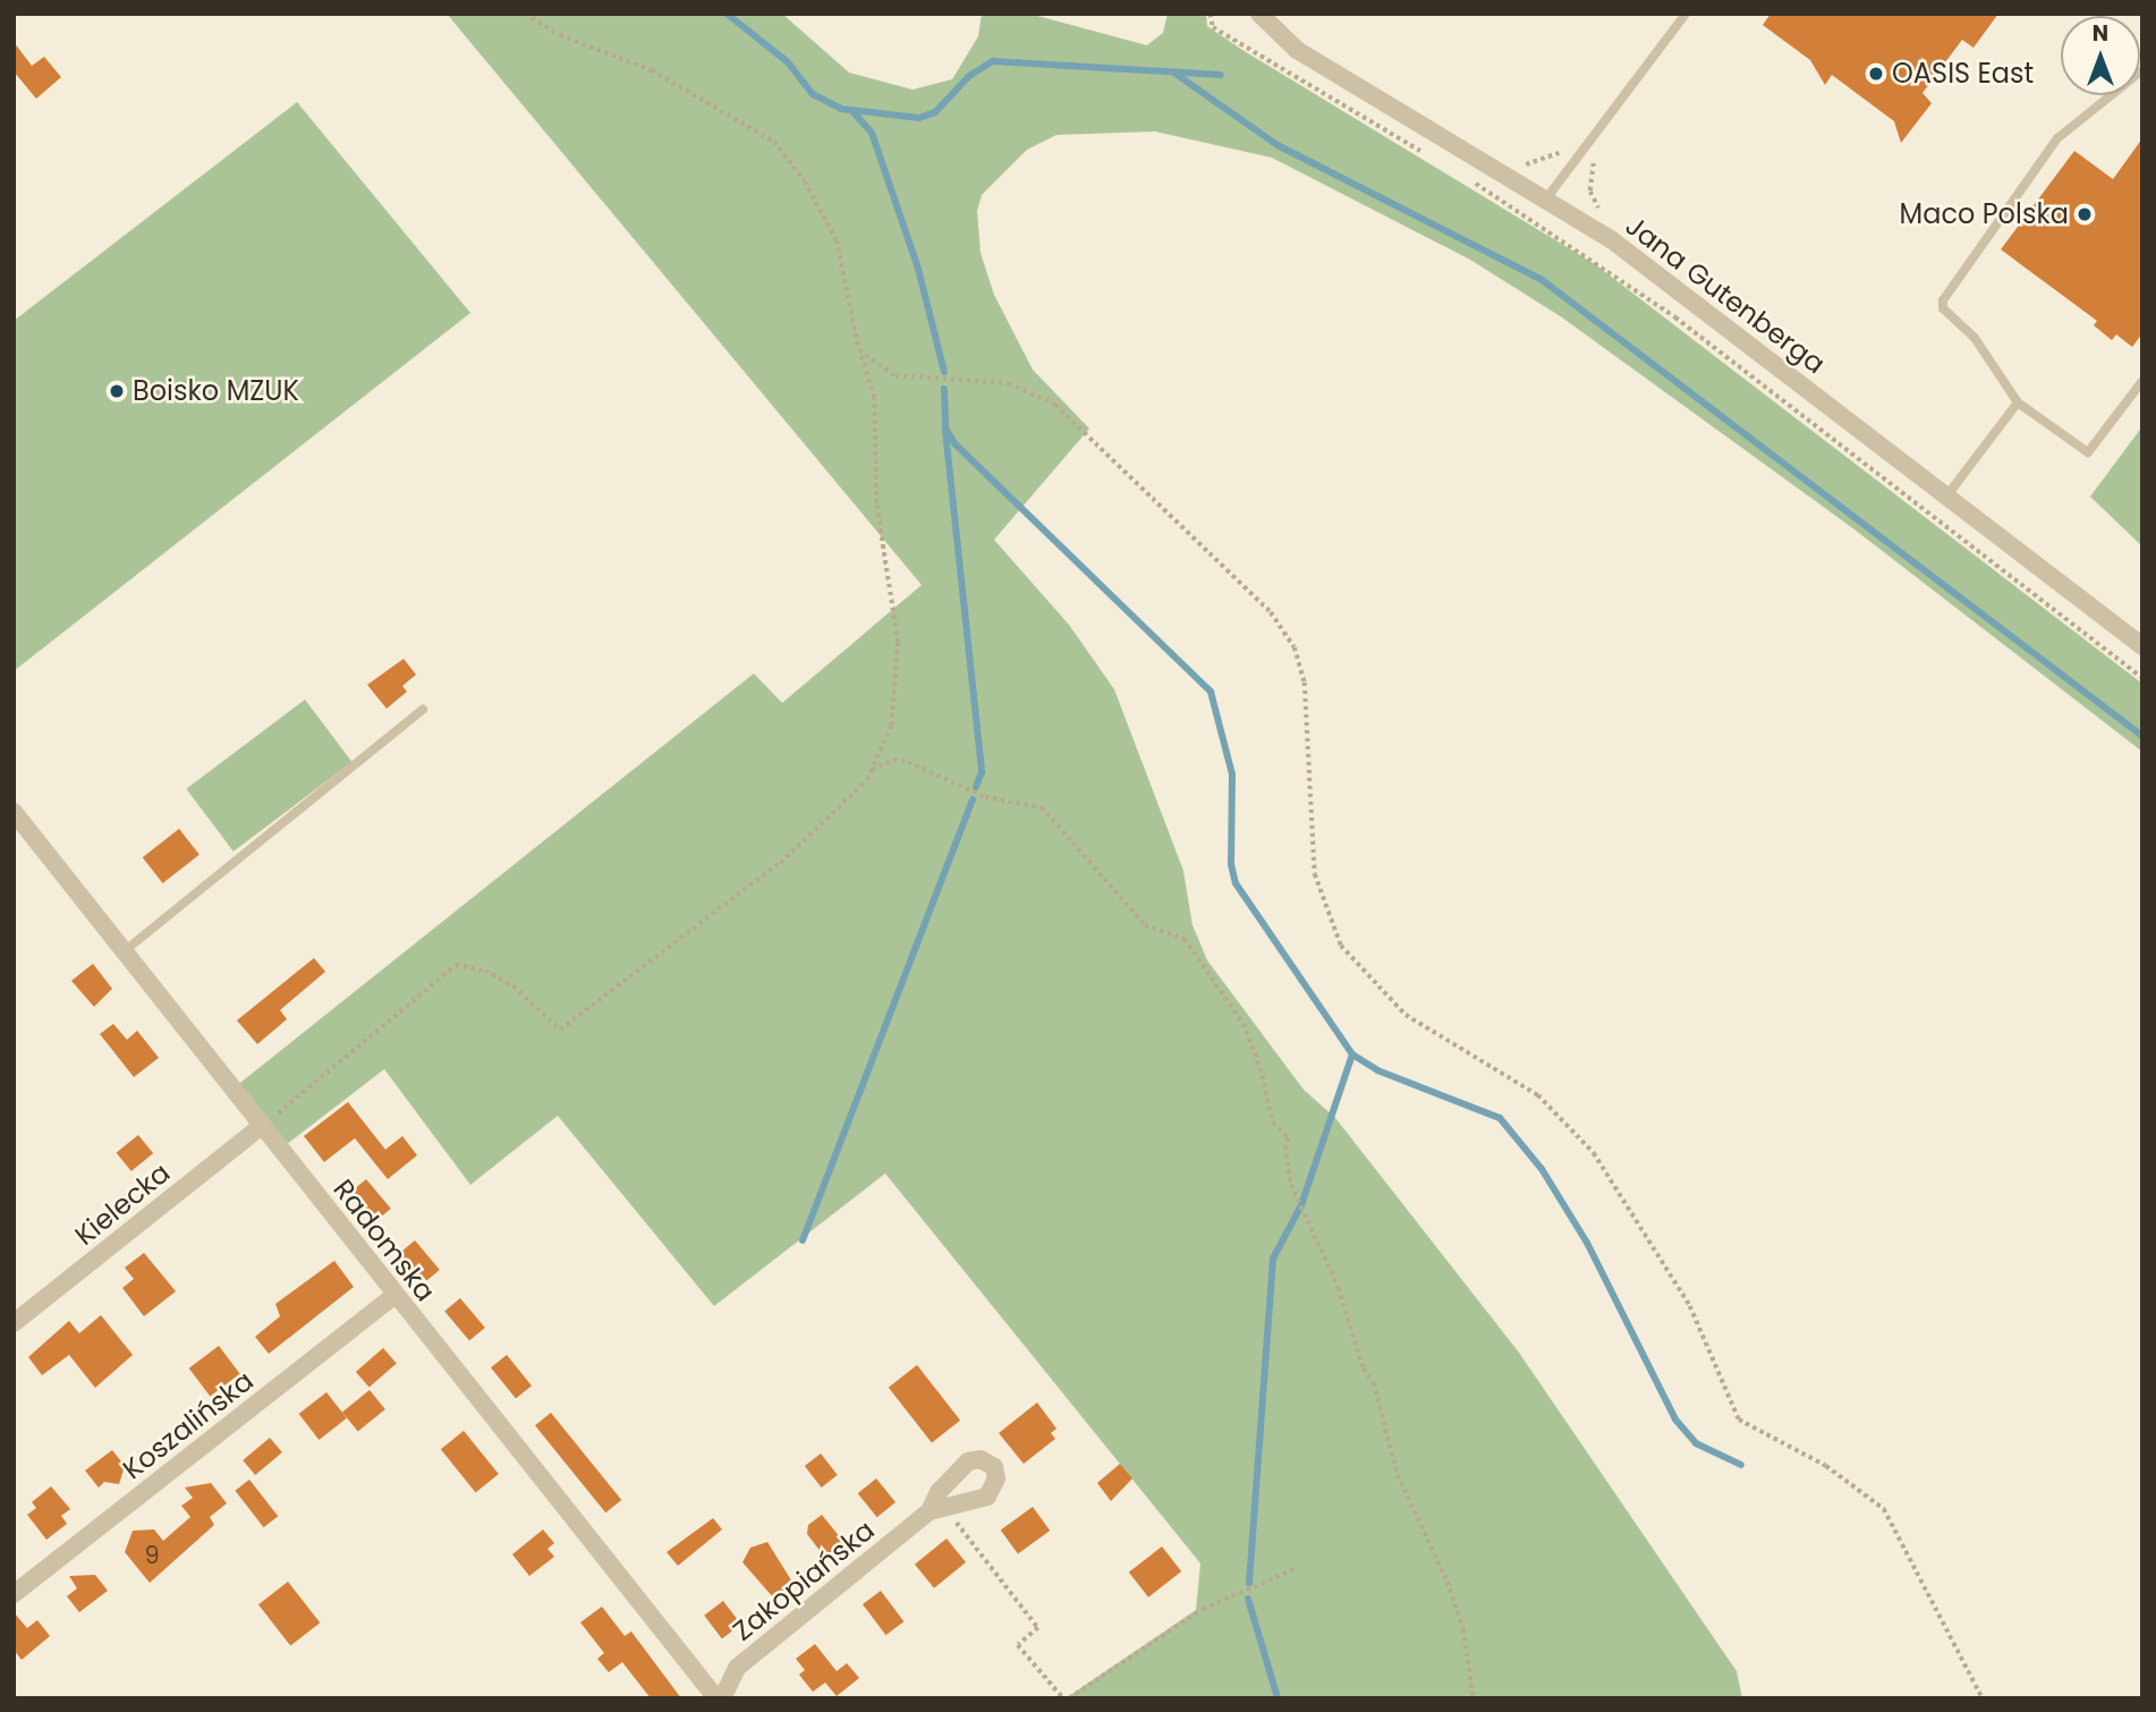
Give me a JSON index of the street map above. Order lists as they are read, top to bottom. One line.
{"streets":{"street":["Jana Gutenberga","Kielecka","Radomska","Koszalińska","Zakopiańska"]},"crossings":[["Kielecka","Radomska"],["Radomska","Koszalińska"],["Radomska","Zakopiańska"]],"places":["OASIS East","Maco Polska","Boisko MZUK"],"house_numbers":["9"],"north":"top"}
